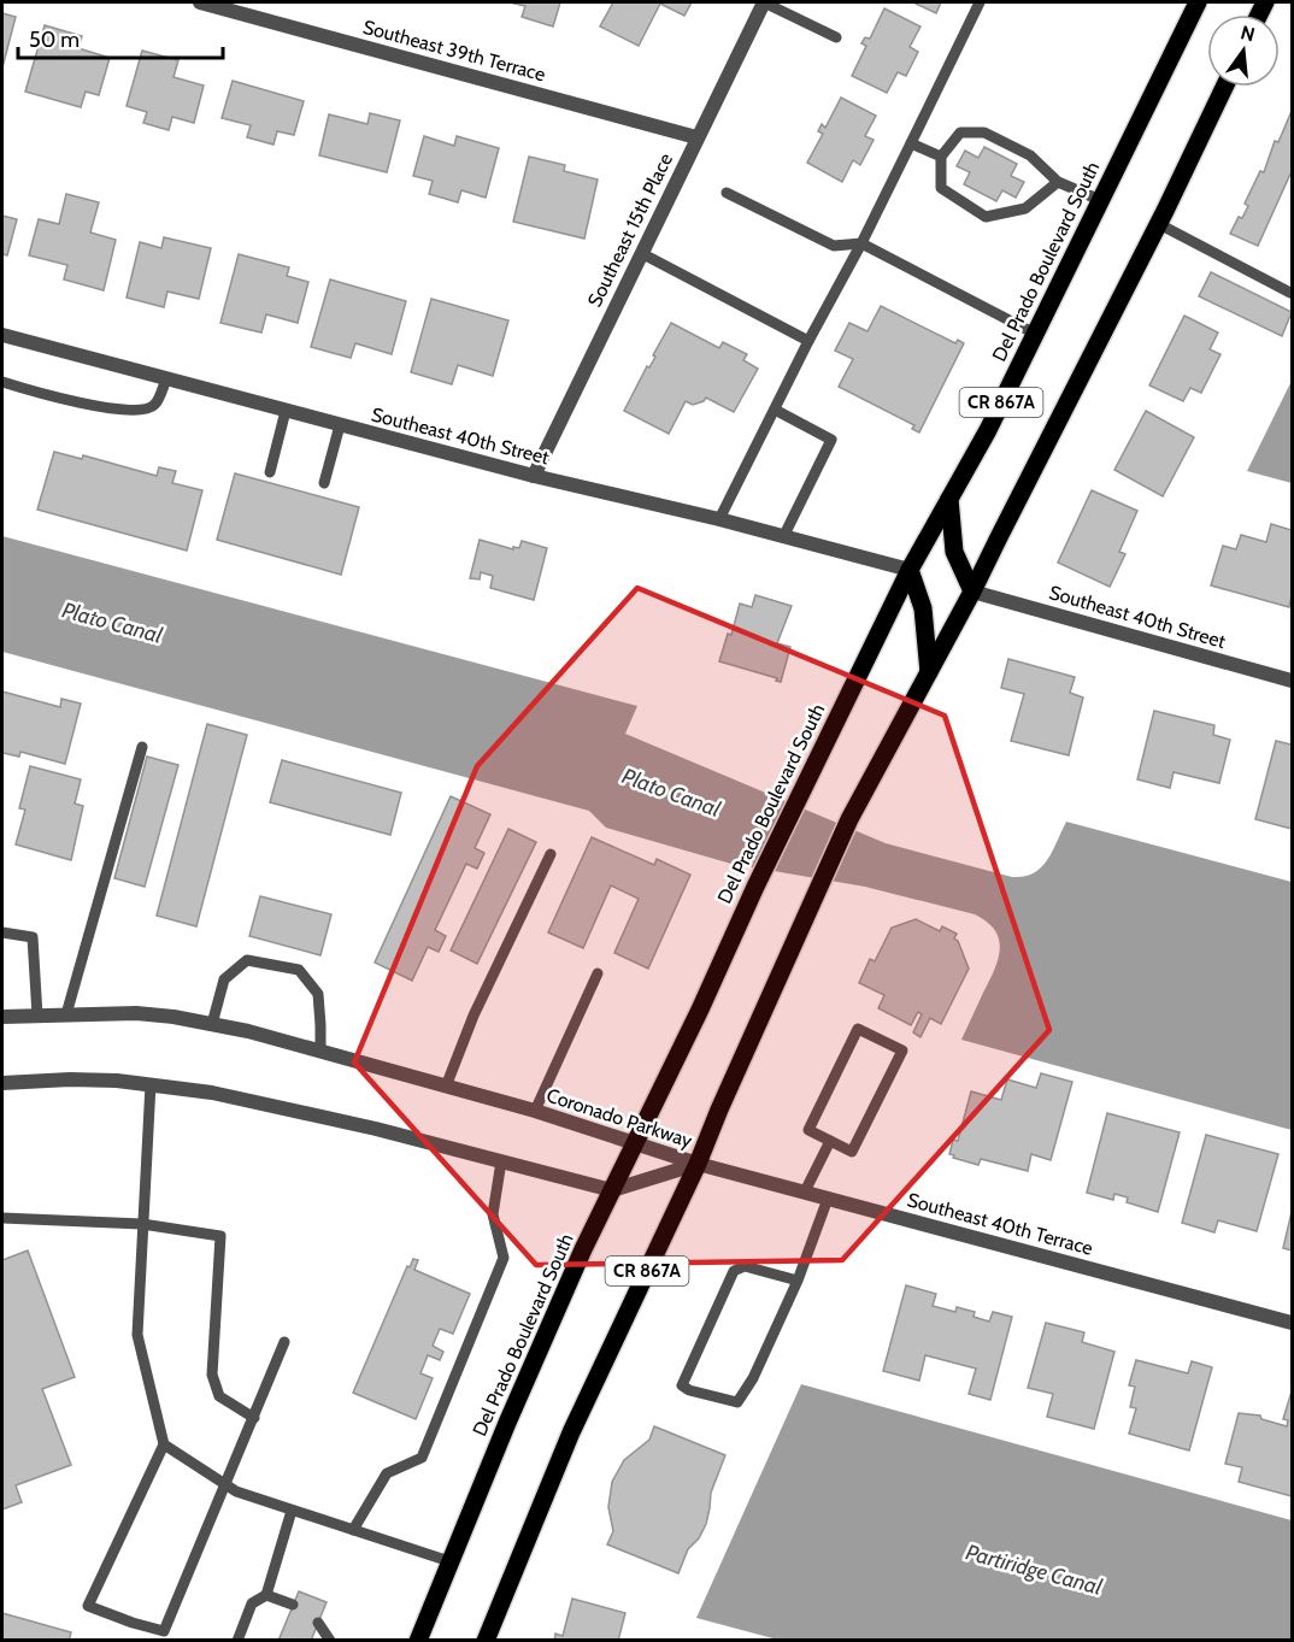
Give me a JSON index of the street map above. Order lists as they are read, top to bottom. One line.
{"streets":{"main road":["Del Prado Boulevard South","CR 867A"],"street":["Southeast 39th Terrace","Southeast 15th Place","Southeast 40th Street","Coronado Parkway","Southeast 40th Terrace"]},"crossings":[["Southeast 39th Terrace","Southeast 15th Place"],["Southeast 15th Place","Southeast 40th Street"],["Del Prado Boulevard South","Southeast 40th Street"],["Del Prado Boulevard South","Coronado Parkway"],["CR 867A","Southeast 40th Street"],["CR 867A","Coronado Parkway"],["CR 867A","Southeast 40th Terrace"],["Coronado Parkway","Southeast 40th Terrace"]],"water":["Plato Canal","Partiridge Canal"],"scale_bar":"50 m","north":"top"}
